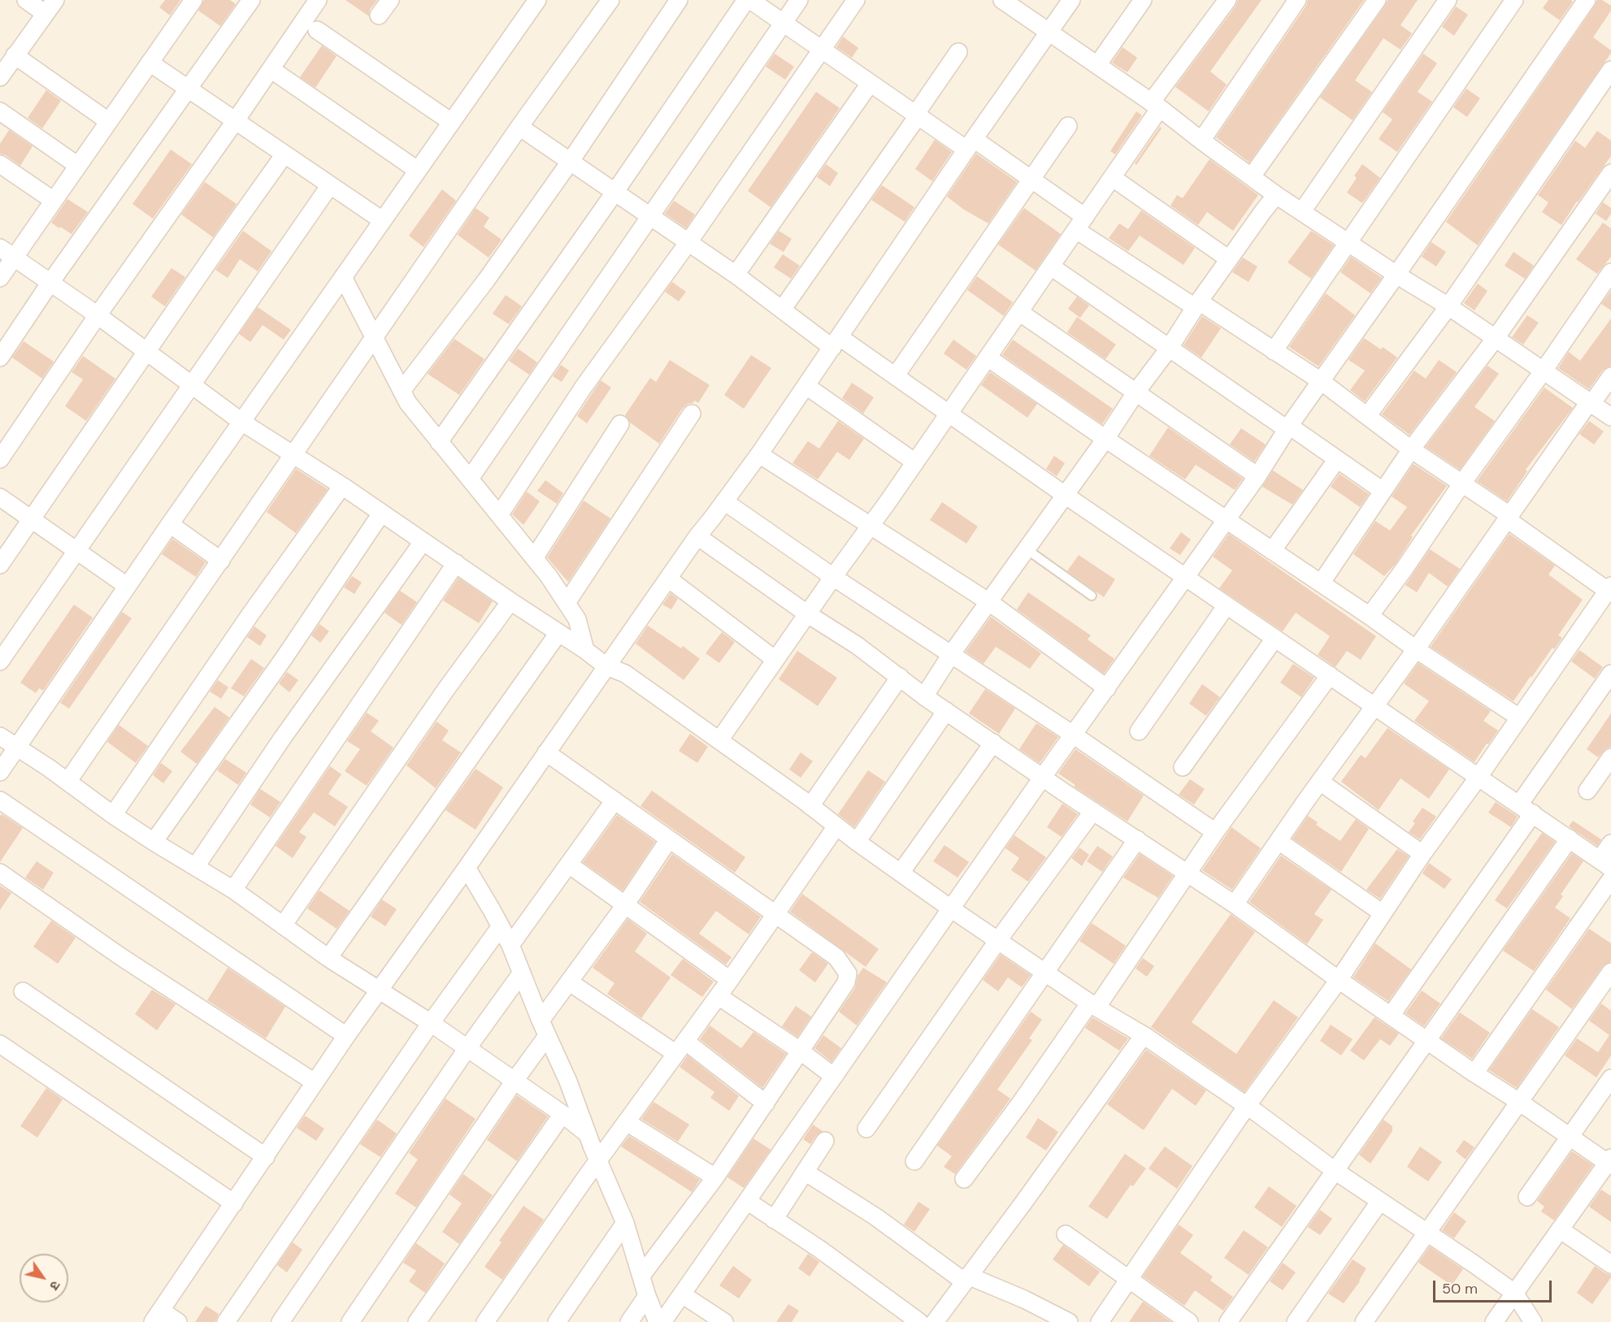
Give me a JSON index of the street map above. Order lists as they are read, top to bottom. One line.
{"scale_bar":"50 m","north":"bottom right"}
